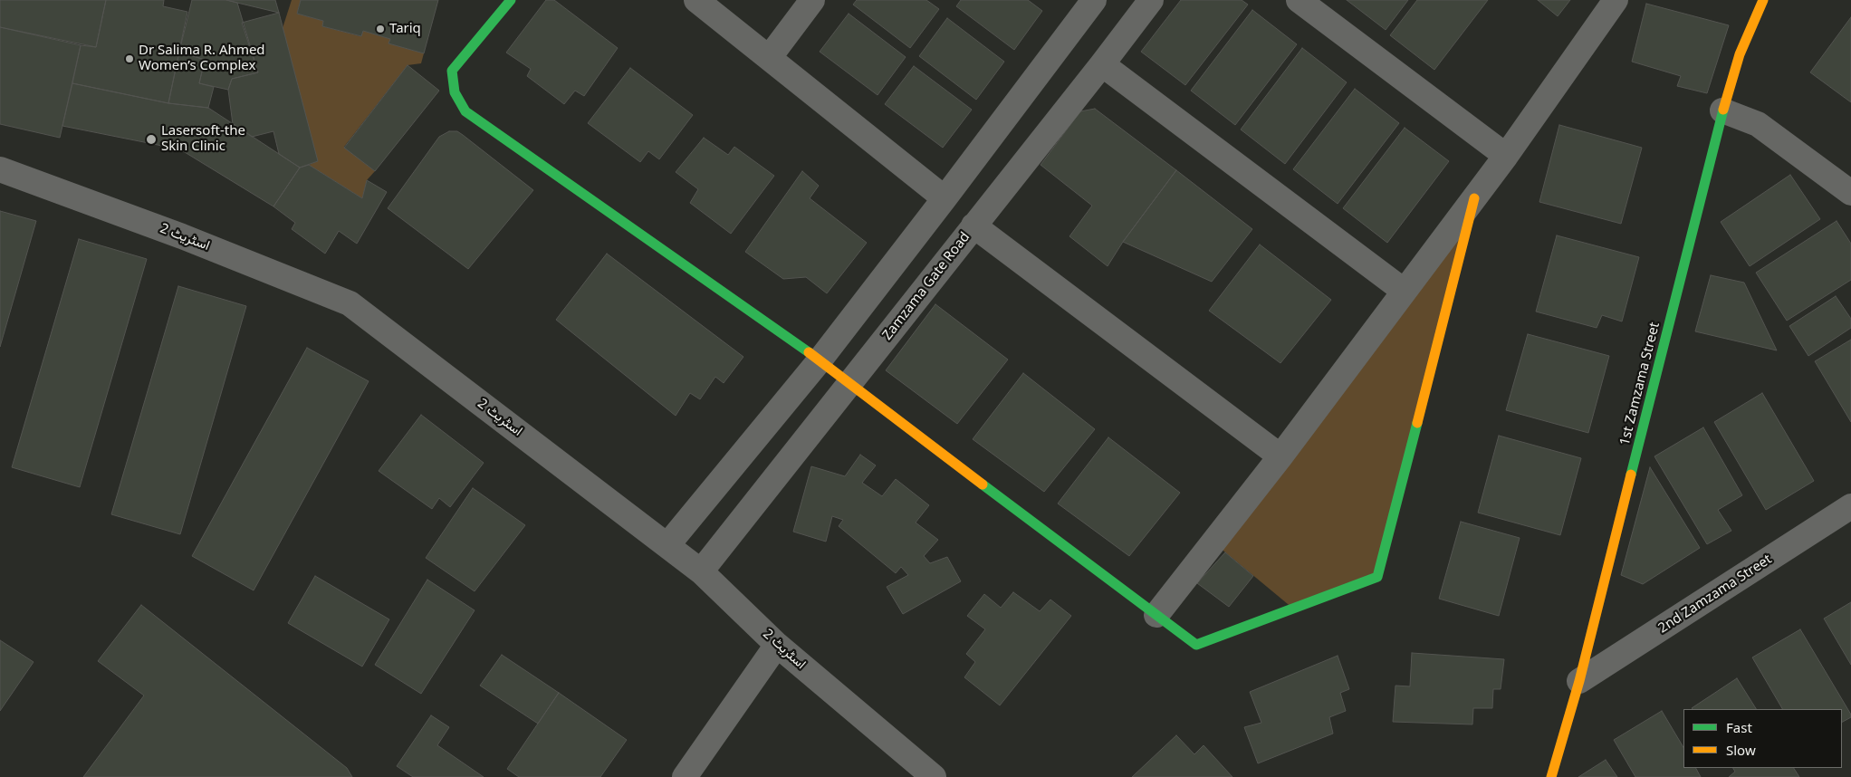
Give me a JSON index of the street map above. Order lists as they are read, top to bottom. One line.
{"streets":{"street":["اسٹریٹ 2","Zamzama Gate Road","1st Zamzama Street","2nd Zamzama Street"]},"crossings":[["اسٹریٹ 2","Zamzama Gate Road"],["1st Zamzama Street","2nd Zamzama Street"]],"places":["Tariq","Dr Salima R. Ahmed Women’s Complex","Lasersoft-the Skin Clinic"],"legend":["Fast","Slow"]}
